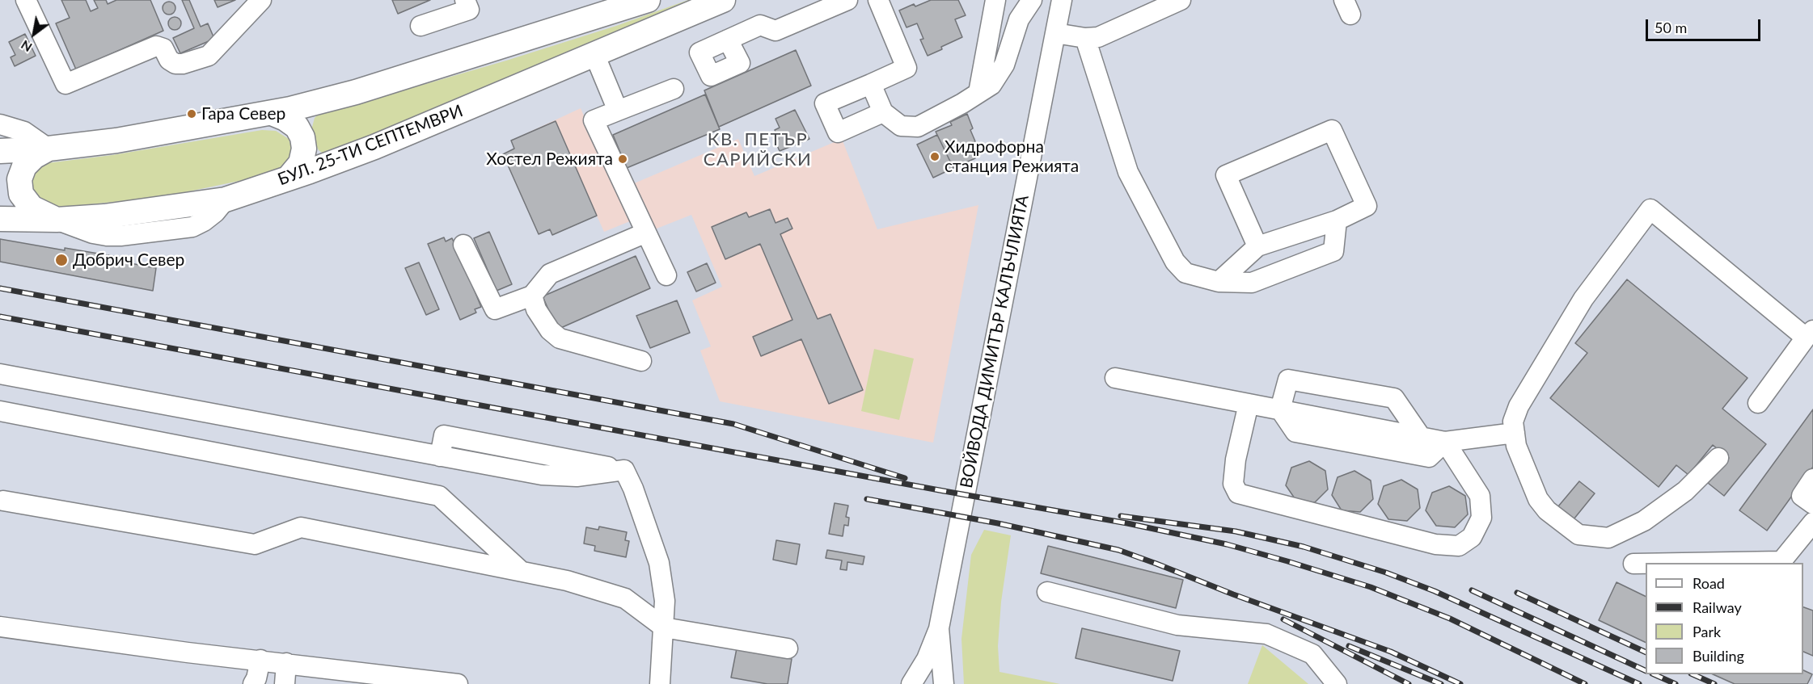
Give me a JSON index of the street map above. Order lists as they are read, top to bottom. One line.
{"streets":{"main road":["БУЛ. 25-ТИ СЕПТЕМВРИ"],"street":["ВОЙВОДА ДИМИТЪР КАЛЪЧЛИЯТА"]},"districts":["КВ. ПЕТЪР САРИЙСКИ"],"places":["Гара Север","Хидрофорна станция Режията","Хостел Режията","Добрич Север"],"legend":["Road","Railway","Park","Building"],"scale_bar":"50 m","north":"bottom left"}
